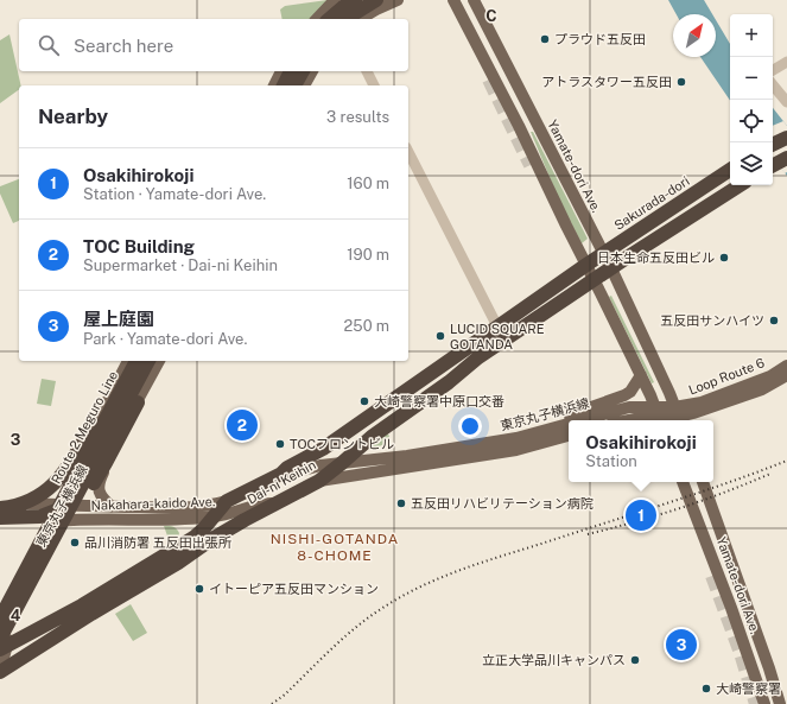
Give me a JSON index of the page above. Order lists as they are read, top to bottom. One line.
{"streets":{"highway":["Sakurada-dori","Route 2 Meguro Line","Dai-ni Keihin"],"main road":["Yamate-dori Ave.","Loop Route 6","東京丸子横浜線","Nakahara-kaido Ave."]},"crossings":[["Yamate-dori Ave.","Sakurada-dori"],["Yamate-dori Ave.","Loop Route 6"],["Yamate-dori Ave.","東京丸子横浜線"],["Yamate-dori Ave.","Dai-ni Keihin"],["Sakurada-dori","Dai-ni Keihin"],["Loop Route 6","東京丸子横浜線"],["東京丸子横浜線","Route 2 Meguro Line"],["東京丸子横浜線","Dai-ni Keihin"],["東京丸子横浜線","Nakahara-kaido Ave."],["Route 2 Meguro Line","Dai-ni Keihin"],["Dai-ni Keihin","Nakahara-kaido Ave."]],"districts":["NISHI-GOTANDA 8-CHOME"],"places":["プラウド五反田","アトラスタワー五反田","日本生命五反田ビル","五反田サンハイツ","LUCID SQUARE GOTANDA","大崎警察署中原口交番","TOCフロントビル","五反田リハビリテーション病院","品川消防署 五反田出張所","イトーピア五反田マンション","立正大学品川キャンパス","大崎警察署"],"north":"top right","page":{"map_buttons":["+","−"],"search":"Search here","heading":["Nearby","3 results"],"list":[{"mark":"1","name":"Osakihirokoji","note":"Station · Yamate-dori Ave.","value":"160 m"},{"mark":"2","name":"TOC Building","note":"Supermarket · Dai-ni Keihin","value":"190 m"},{"mark":"3","name":"屋上庭園","note":"Park · Yamate-dori Ave.","value":"250 m"}],"pins":["2","1","3"],"popup":["Osakihirokoji","Station"]},"grid":{"columns":["C"],"rows":["3","4"]}}
